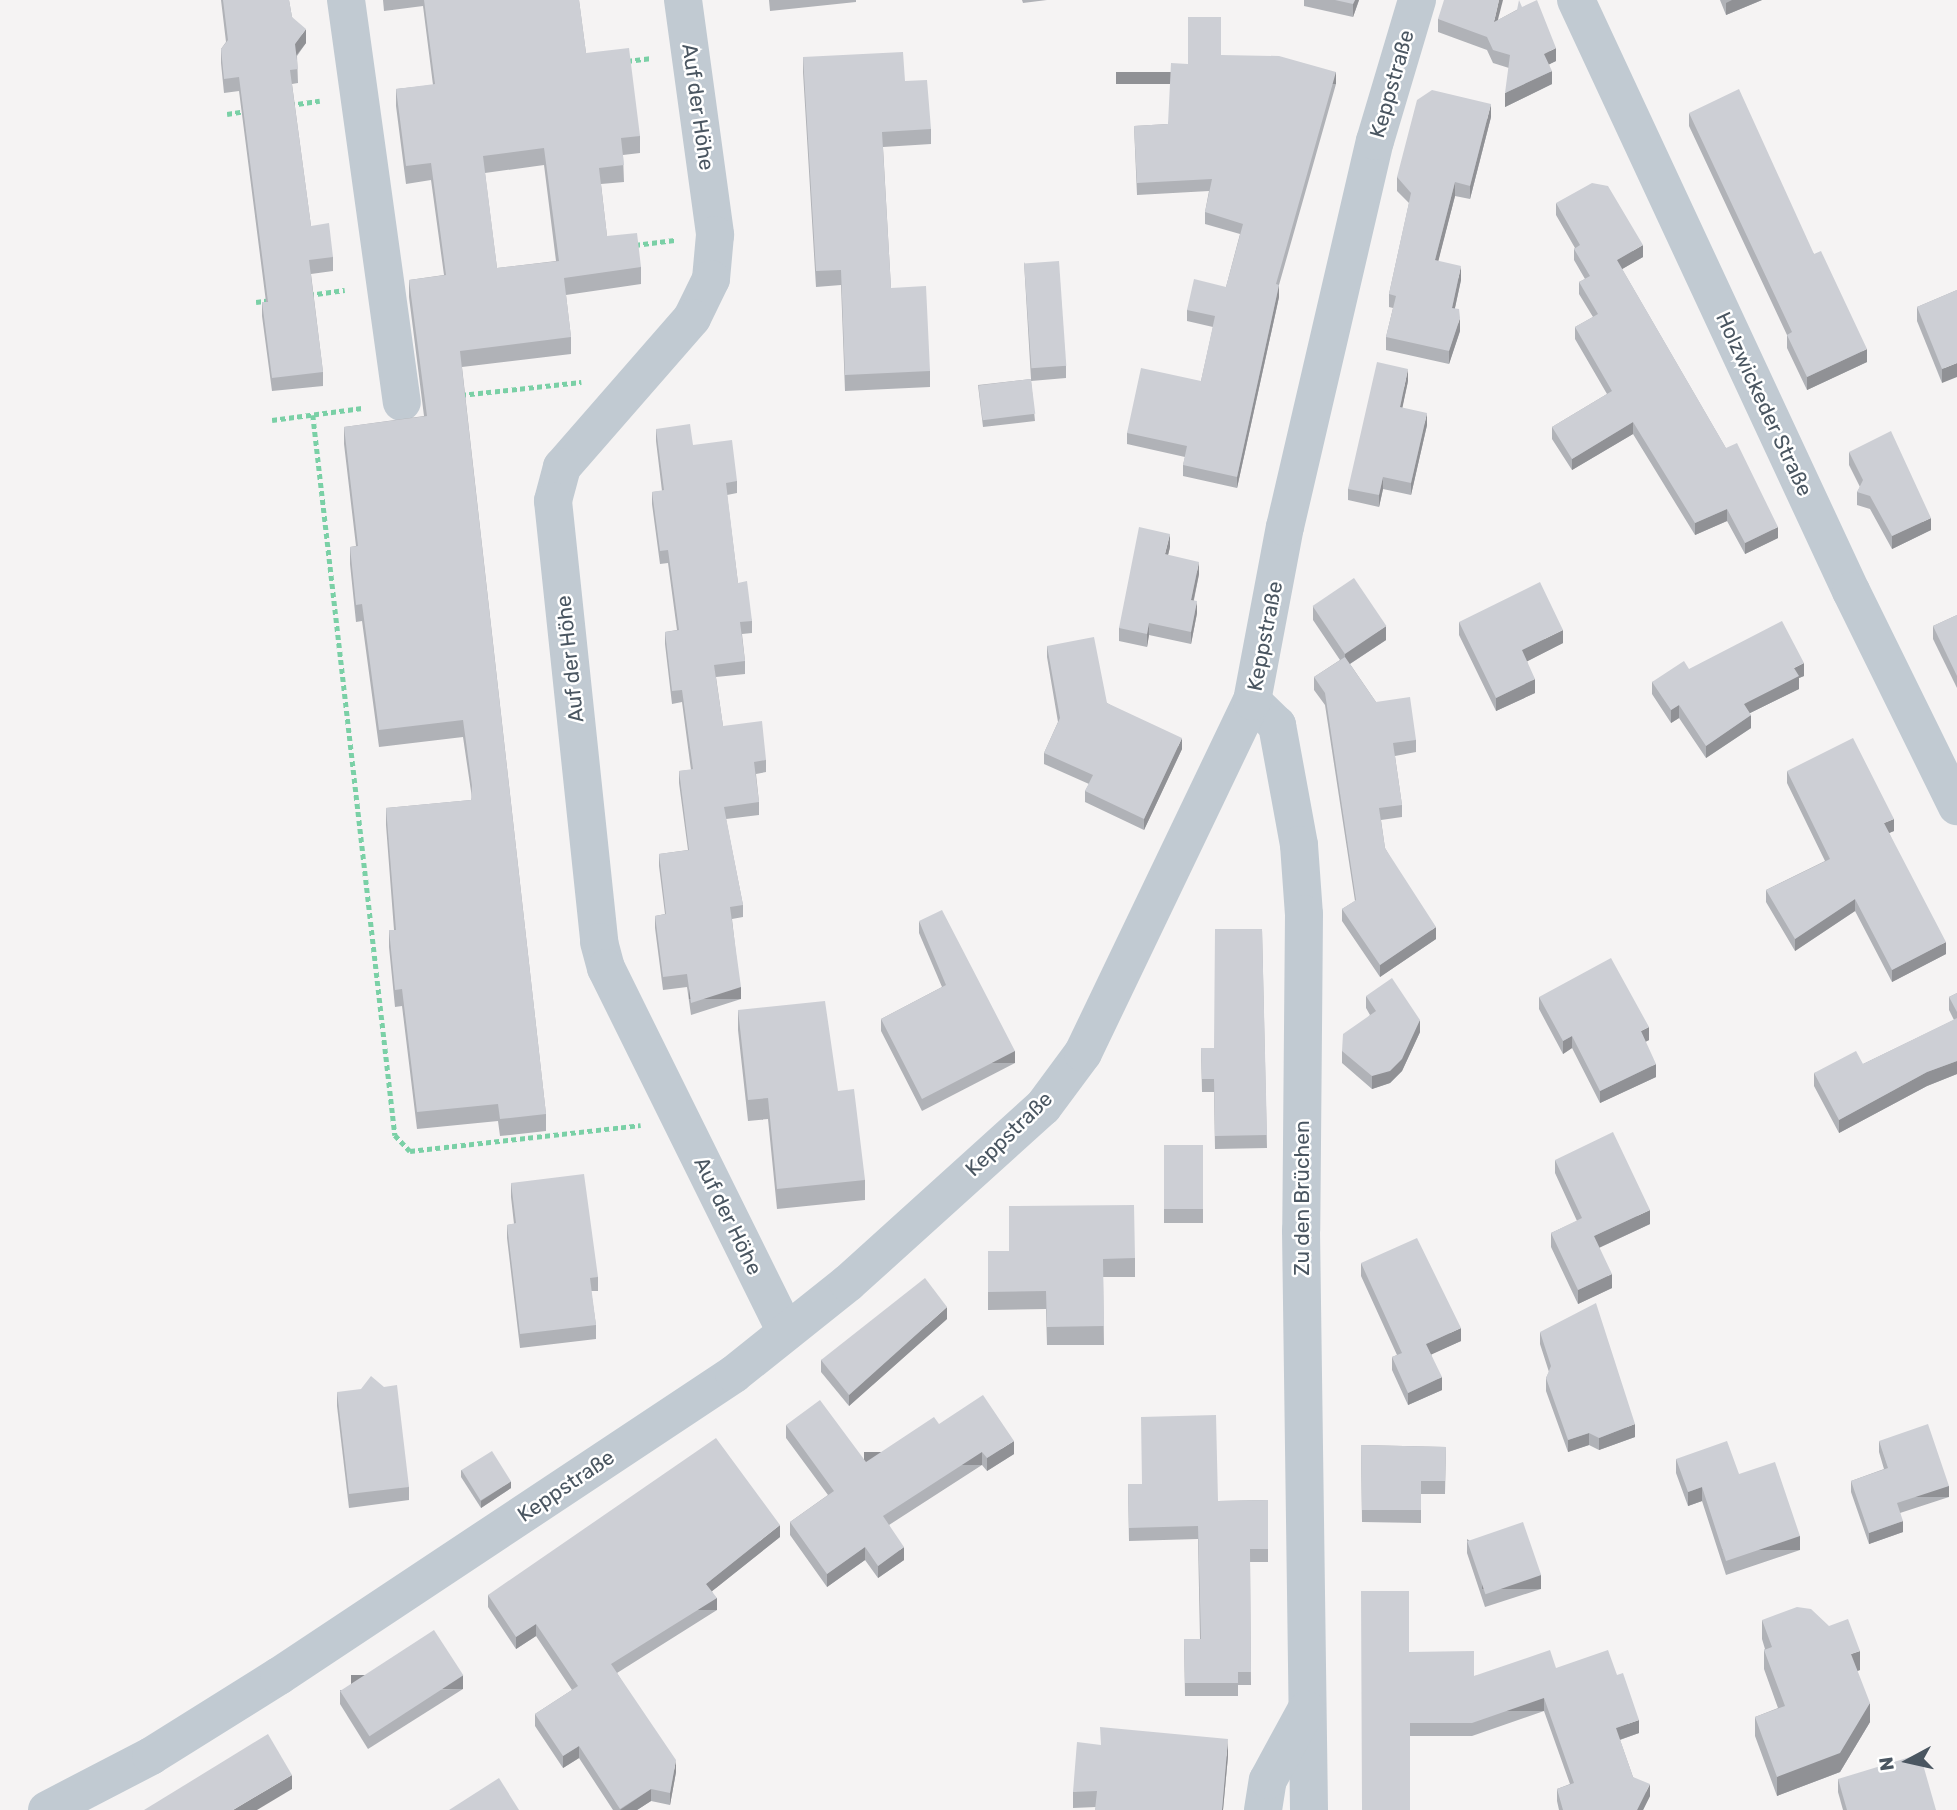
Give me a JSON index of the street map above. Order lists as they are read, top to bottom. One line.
{"streets":{"street":["Keppstraße","Auf der Höhe","Holzwickeder Straße","Zu den Brüchen"]},"crossings":[["Keppstraße","Auf der Höhe"],["Keppstraße","Zu den Brüchen"]],"north":"left"}
